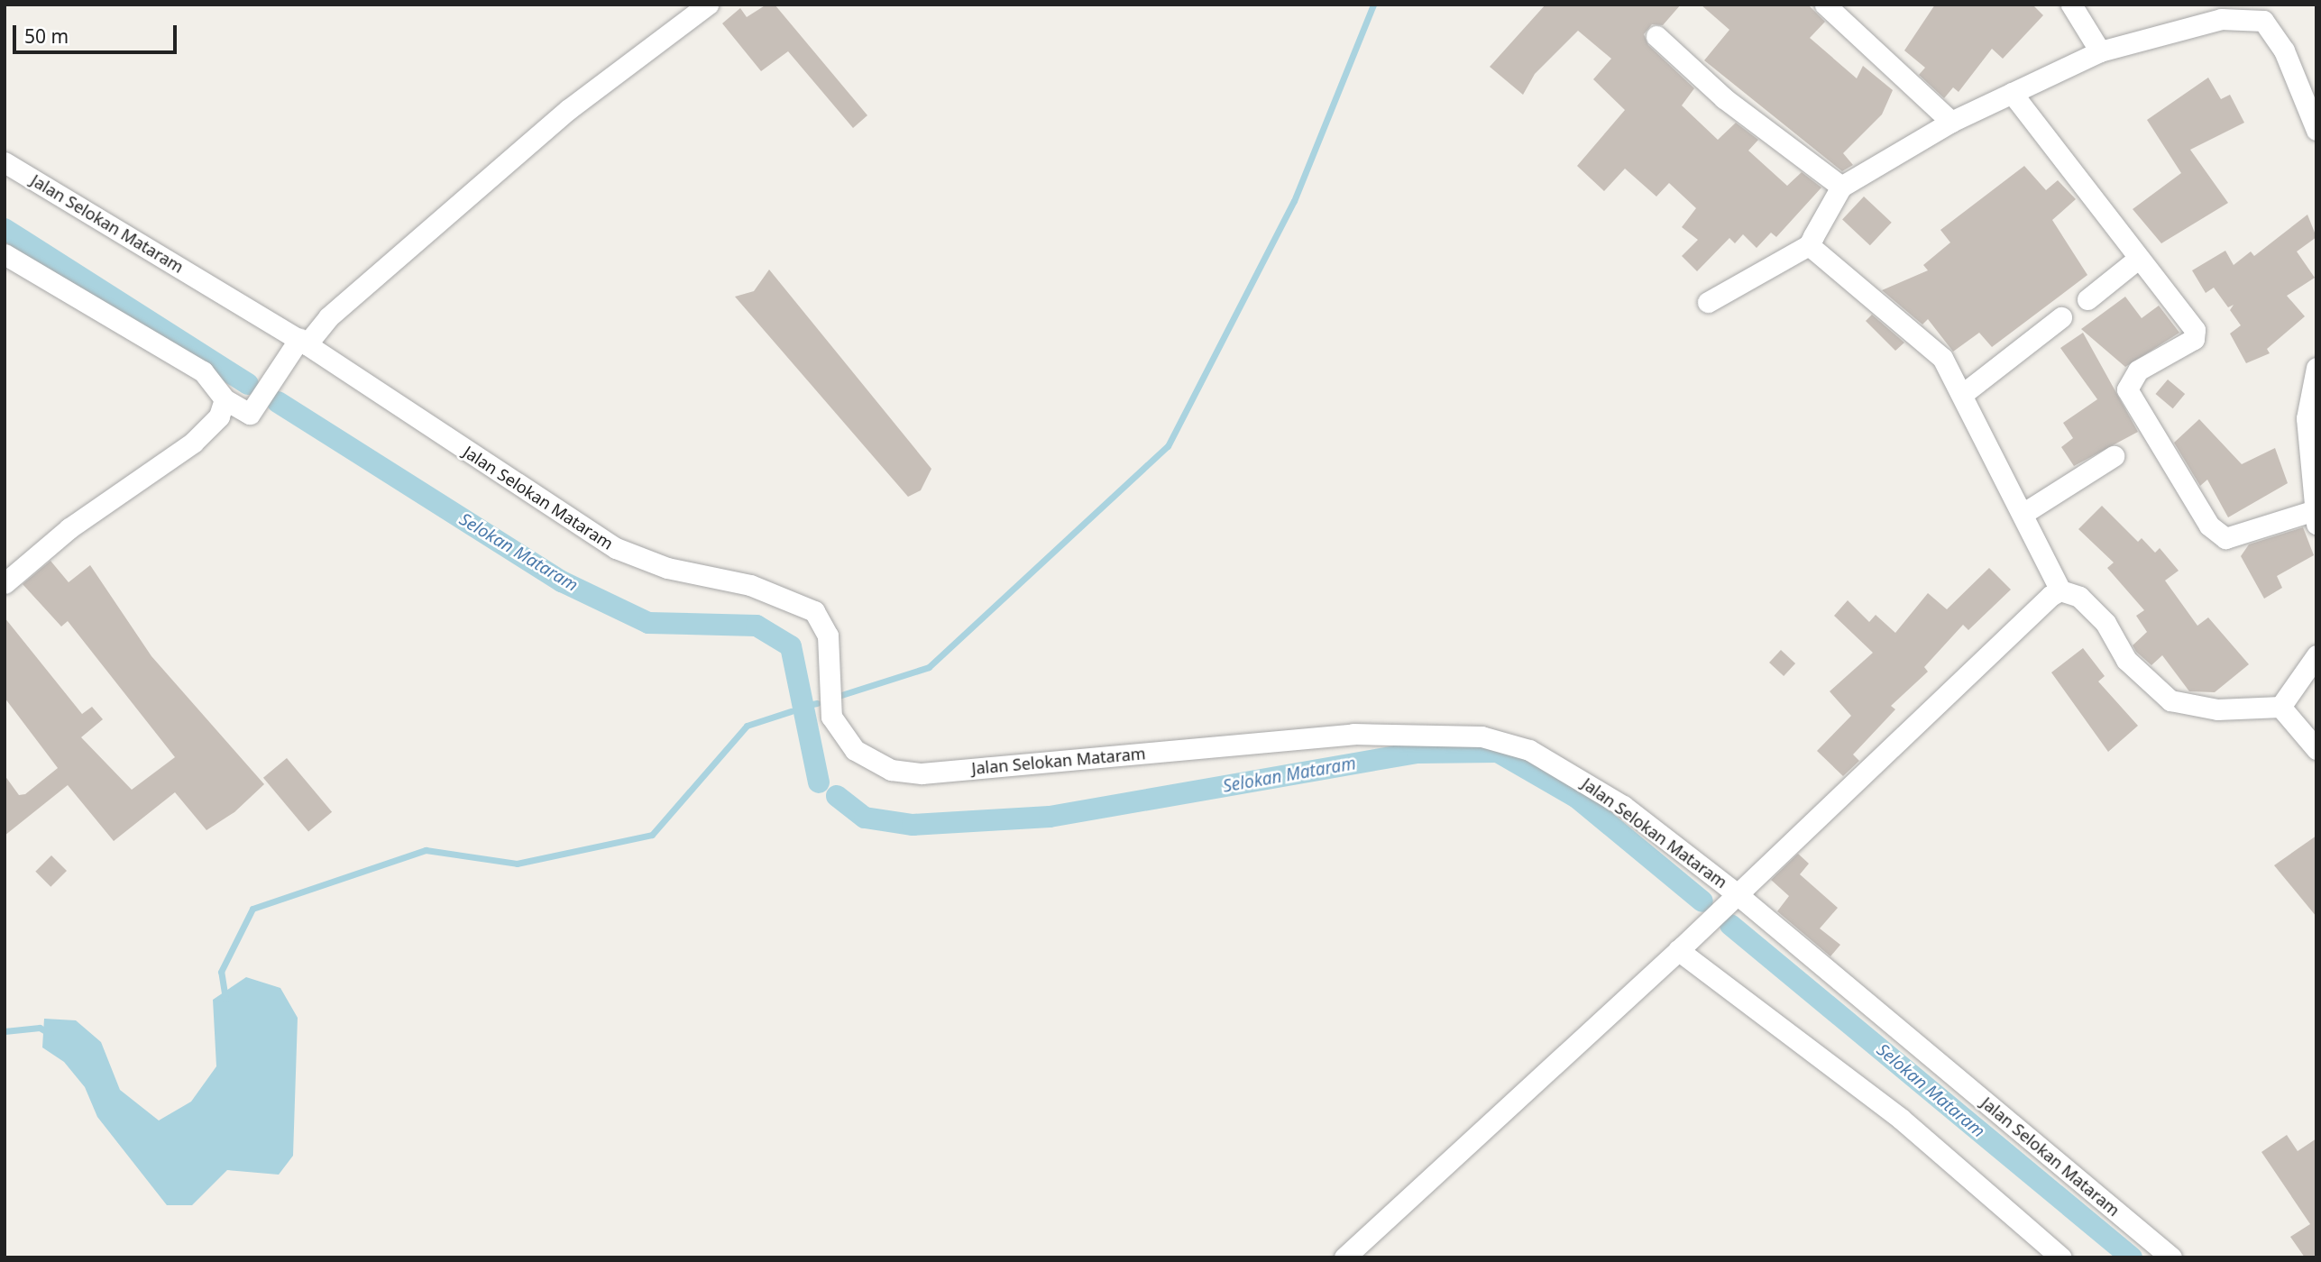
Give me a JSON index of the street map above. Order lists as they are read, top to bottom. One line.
{"streets":{"street":["Jalan Selokan Mataram"]},"water":["Selokan Mataram"],"scale_bar":"50 m"}
